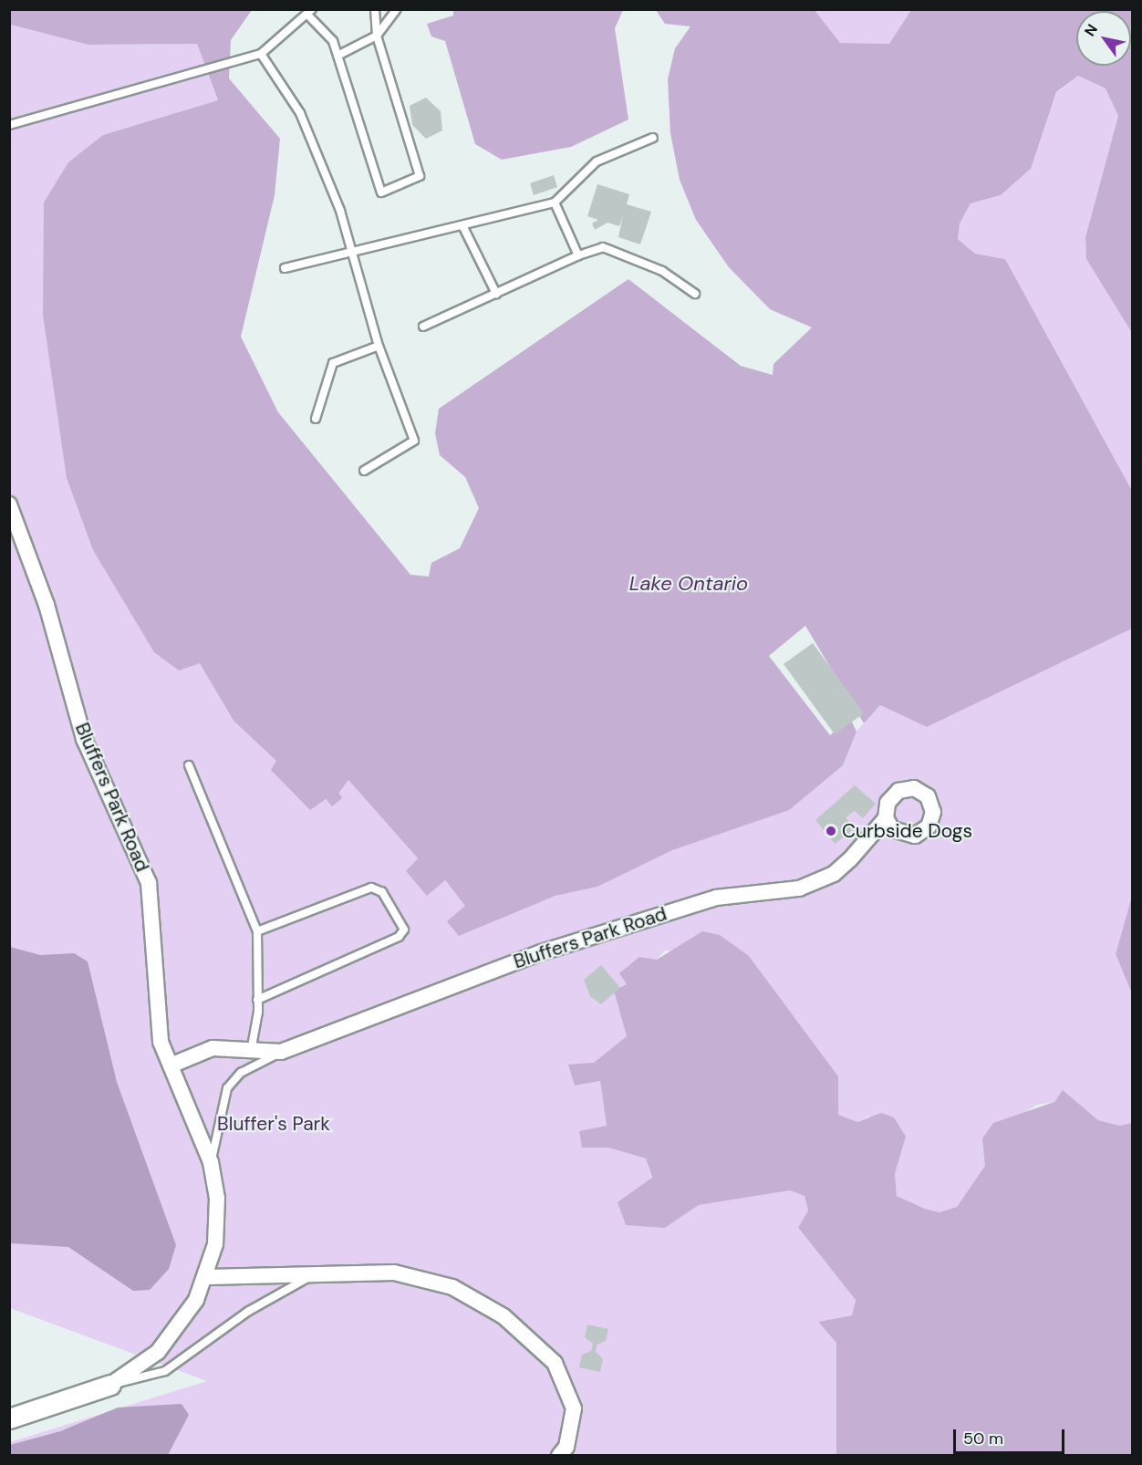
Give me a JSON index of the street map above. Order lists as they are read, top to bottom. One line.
{"streets":{"street":["Bluffers Park Road"]},"water":["Lake Ontario"],"parks":["Bluffer's Park"],"places":["Curbside Dogs"],"scale_bar":"50 m","north":"top left"}
